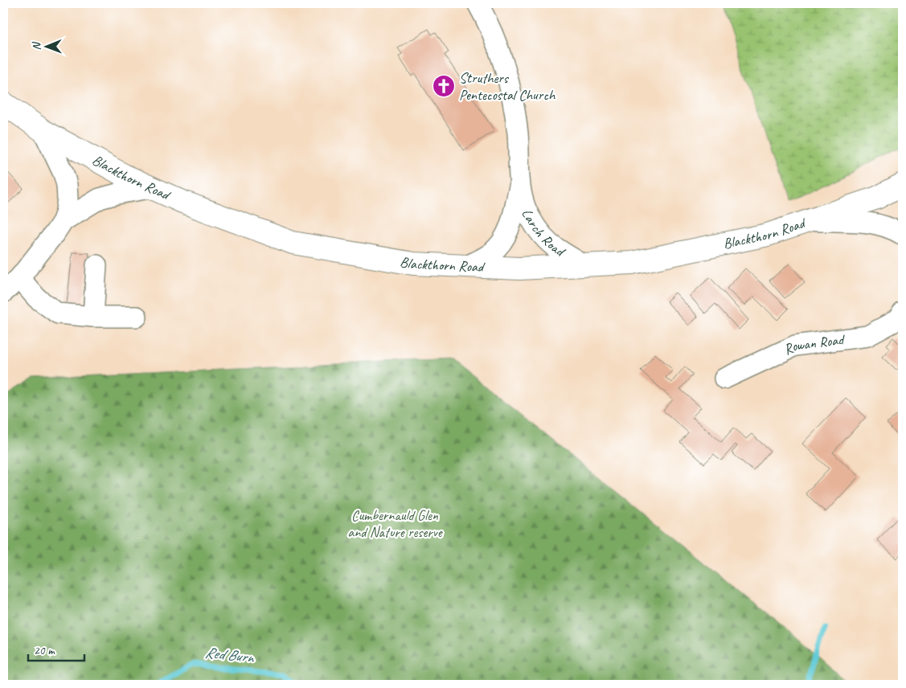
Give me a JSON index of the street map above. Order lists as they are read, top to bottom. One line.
{"streets":{"street":["Blackthorn Road","Larch Road","Rowan Road"]},"crossings":[["Blackthorn Road","Larch Road"]],"water":["Red Burn"],"parks":["Cumbernauld Glen and Nature reserve"],"places":{"church":["Struthers Pentecostal Church"]},"scale_bar":"20 m","north":"left"}
